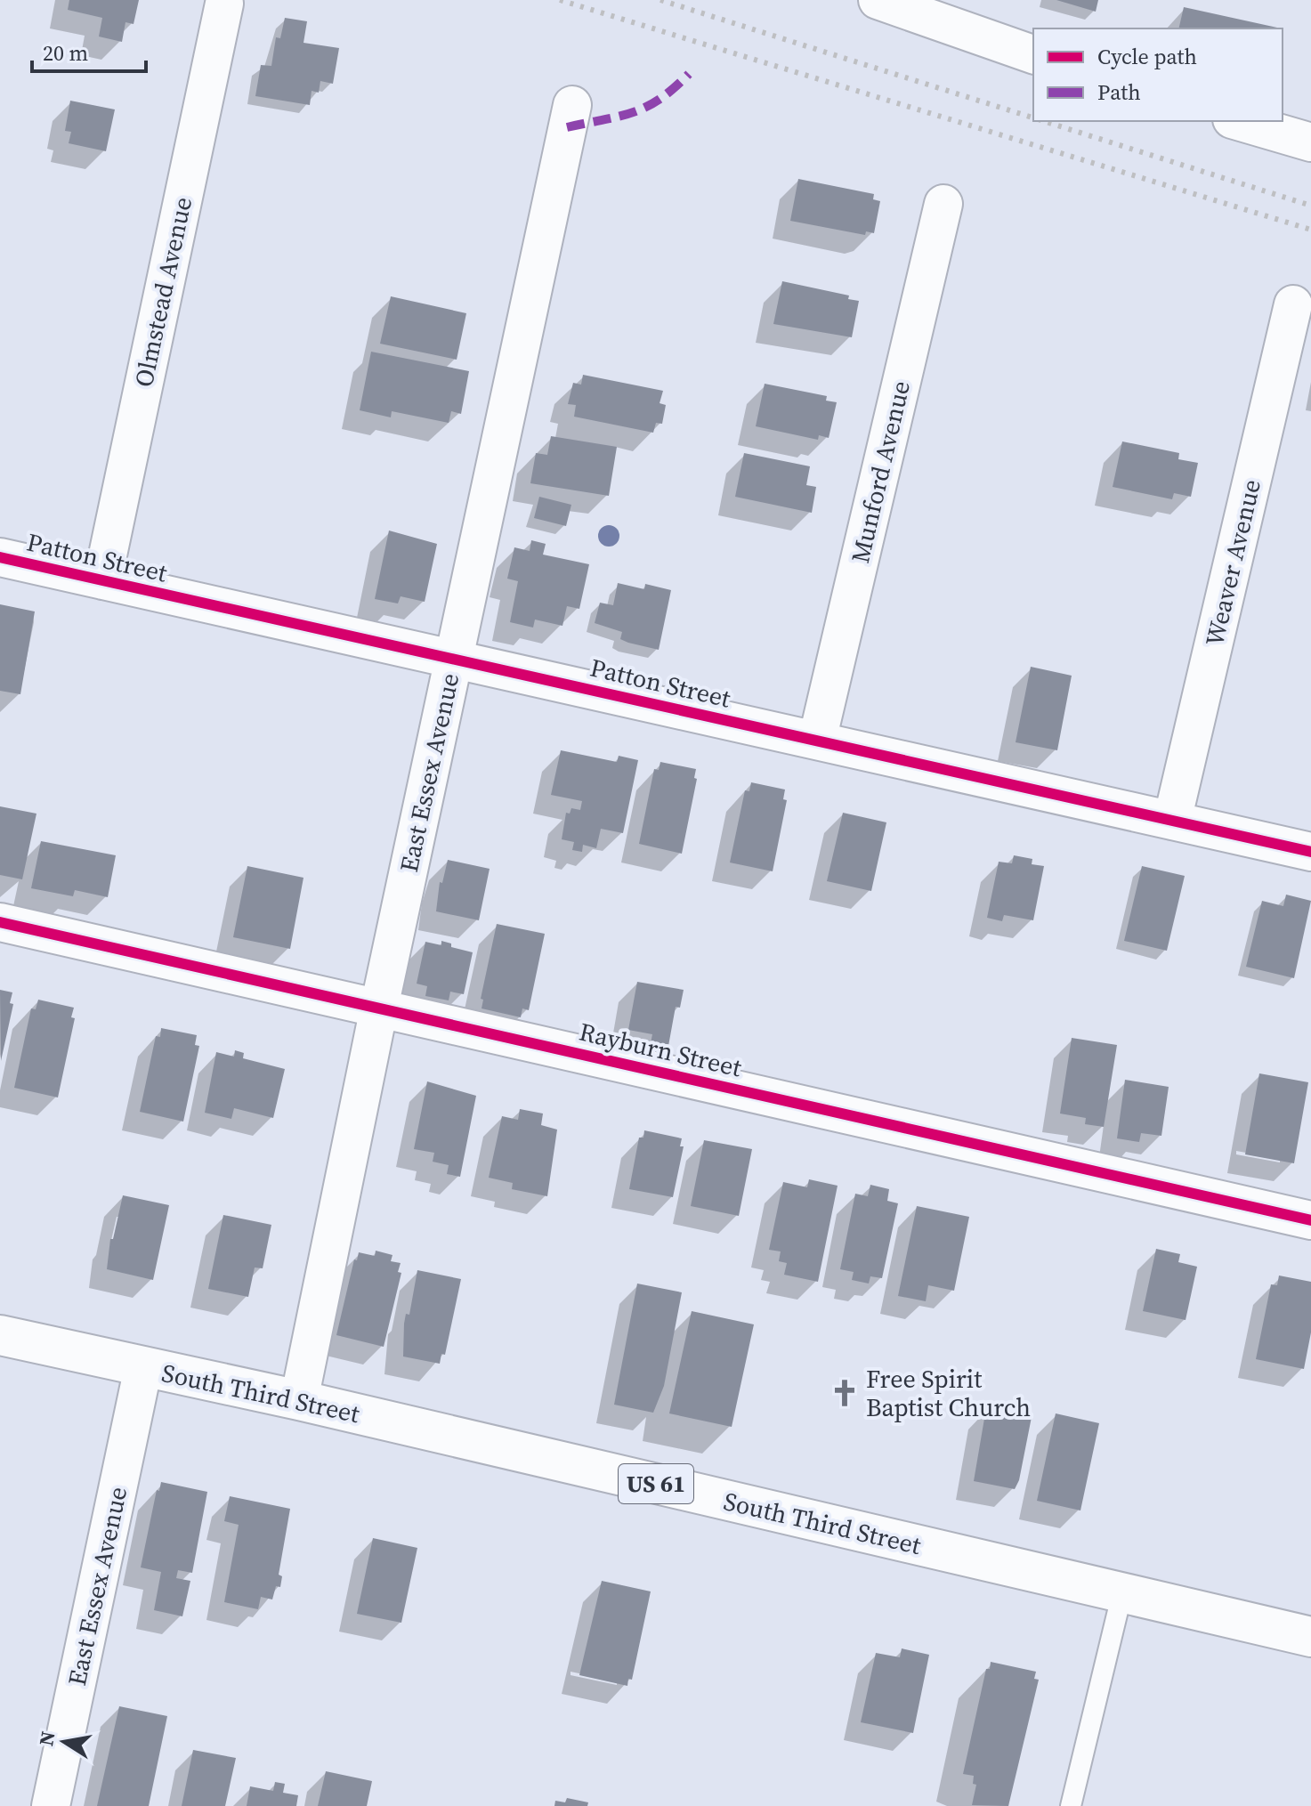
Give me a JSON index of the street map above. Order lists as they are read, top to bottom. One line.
{"streets":{"main road":["South Third Street","US 61"],"street":["Olmstead Avenue","Munford Avenue","Patton Street","Weaver Avenue","East Essex Avenue","Rayburn Street"]},"crossings":[["Olmstead Avenue","Patton Street"],["Munford Avenue","Patton Street"],["Patton Street","Weaver Avenue"],["Patton Street","East Essex Avenue"],["East Essex Avenue","Rayburn Street"],["East Essex Avenue","South Third Street"]],"places":{"church":["Free Spirit Baptist Church"]},"legend":["Cycle path","Path"],"scale_bar":"20 m","north":"left"}
